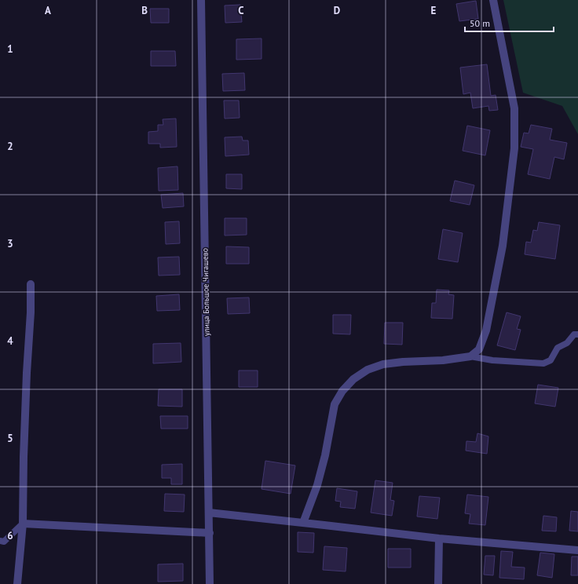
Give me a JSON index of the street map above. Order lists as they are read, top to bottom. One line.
{"streets":{"street":["улица Большое Чигашево"]},"scale_bar":"50 m","grid":{"columns":["A","B","C","D","E"],"rows":["1","2","3","4","5","6"]}}
